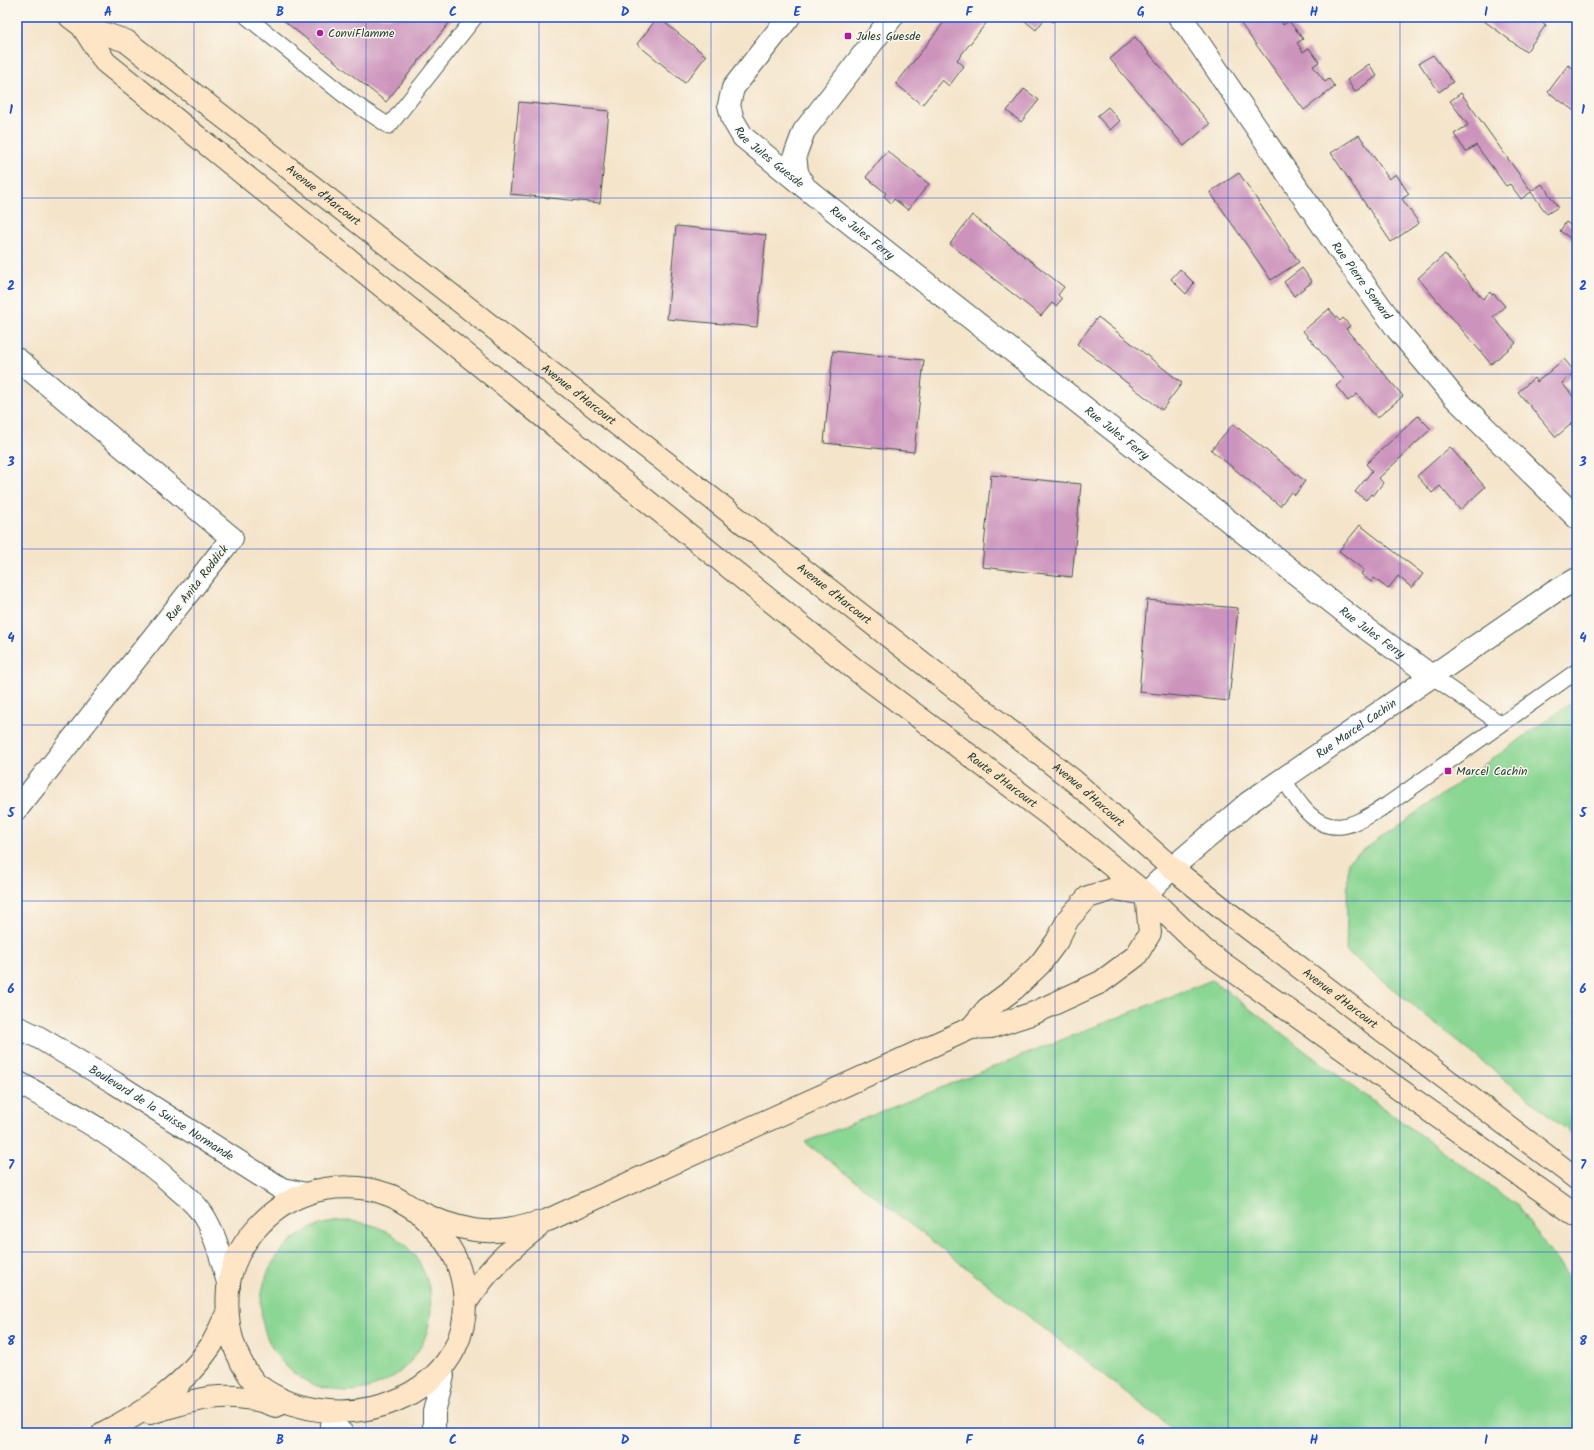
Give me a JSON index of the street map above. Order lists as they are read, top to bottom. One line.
{"streets":{"main road":["Avenue d'Harcourt","Route d'Harcourt"],"street":["Rue Jules Guesde","Rue Jules Ferry","Rue Pierre Semard","Rue Anita Roddick","Rue Marcel Cachin","Boulevard de la Suisse Normande"]},"crossings":[["Rue Jules Guesde","Rue Jules Ferry"],["Avenue d'Harcourt","Rue Marcel Cachin"],["Avenue d'Harcourt","Route d'Harcourt"],["Rue Jules Ferry","Rue Marcel Cachin"],["Rue Marcel Cachin","Route d'Harcourt"]],"places":{"other":["ConviFlamme"],"transit":["Jules Guesde","Marcel Cachin"]},"grid":{"columns":["A","B","C","D","E","F","G","H","I"],"rows":["1","2","3","4","5","6","7","8"]}}
